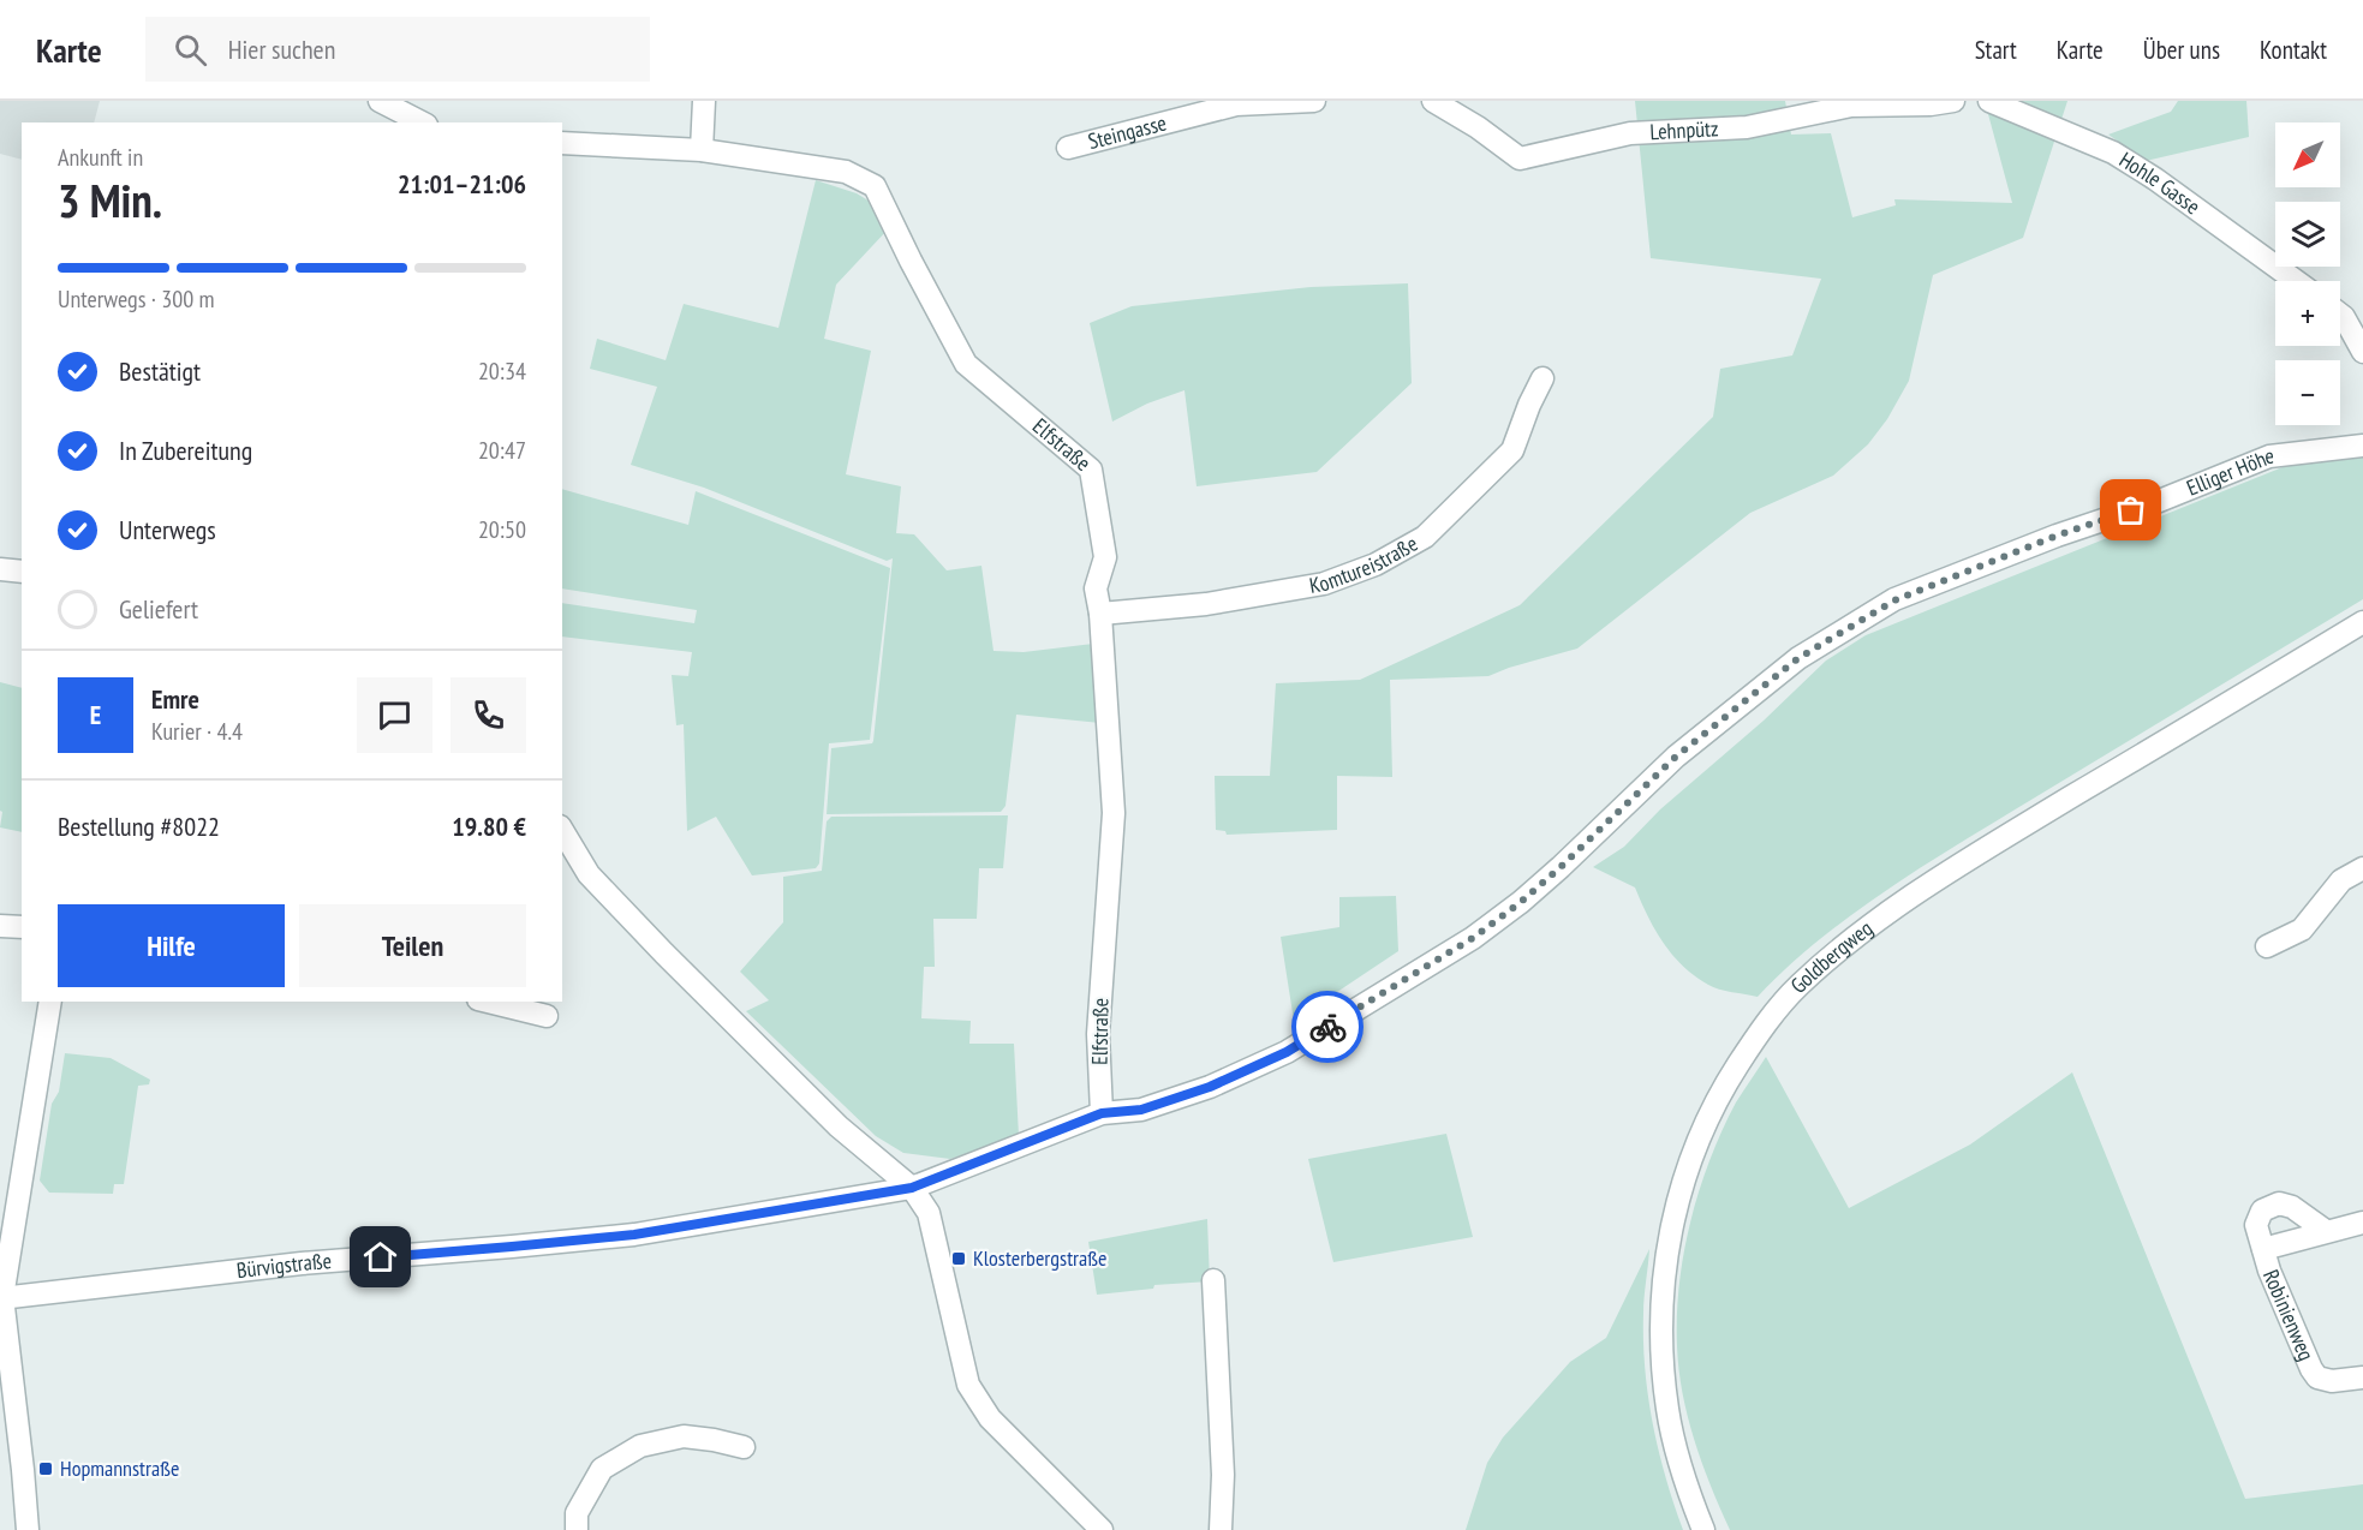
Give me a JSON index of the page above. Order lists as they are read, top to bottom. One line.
{"streets":{"street":["Lehnpütz","Steingasse","Hohle Gasse","Elfstraße","Elliger Höhe","Komtureistraße","Goldbergweg","Bürvigstraße","Robinienweg"]},"crossings":[["Elfstraße","Elliger Höhe"],["Elfstraße","Komtureistraße"],["Elliger Höhe","Bürvigstraße"]],"places":{"transit":["Klosterbergstraße","Hopmannstraße"]},"north":"bottom left","page":{"header":"Karte","search":"Hier suchen","nav":["Start","Karte","Über uns","Kontakt"],"map_buttons":["+","−"],"heading":["3 Min.","Ankunft in","21:01–21:06"],"panel":["Emre","Kurier · 4.4","Bestellung #8022","19.80 €"],"bar":"Unterwegs · 300 m","list":[["Bestätigt","20:34"],["In Zubereitung","20:47"],["Unterwegs","20:50"],"Geliefert"],"round":"E","buttons":["Hilfe","Teilen"]}}
